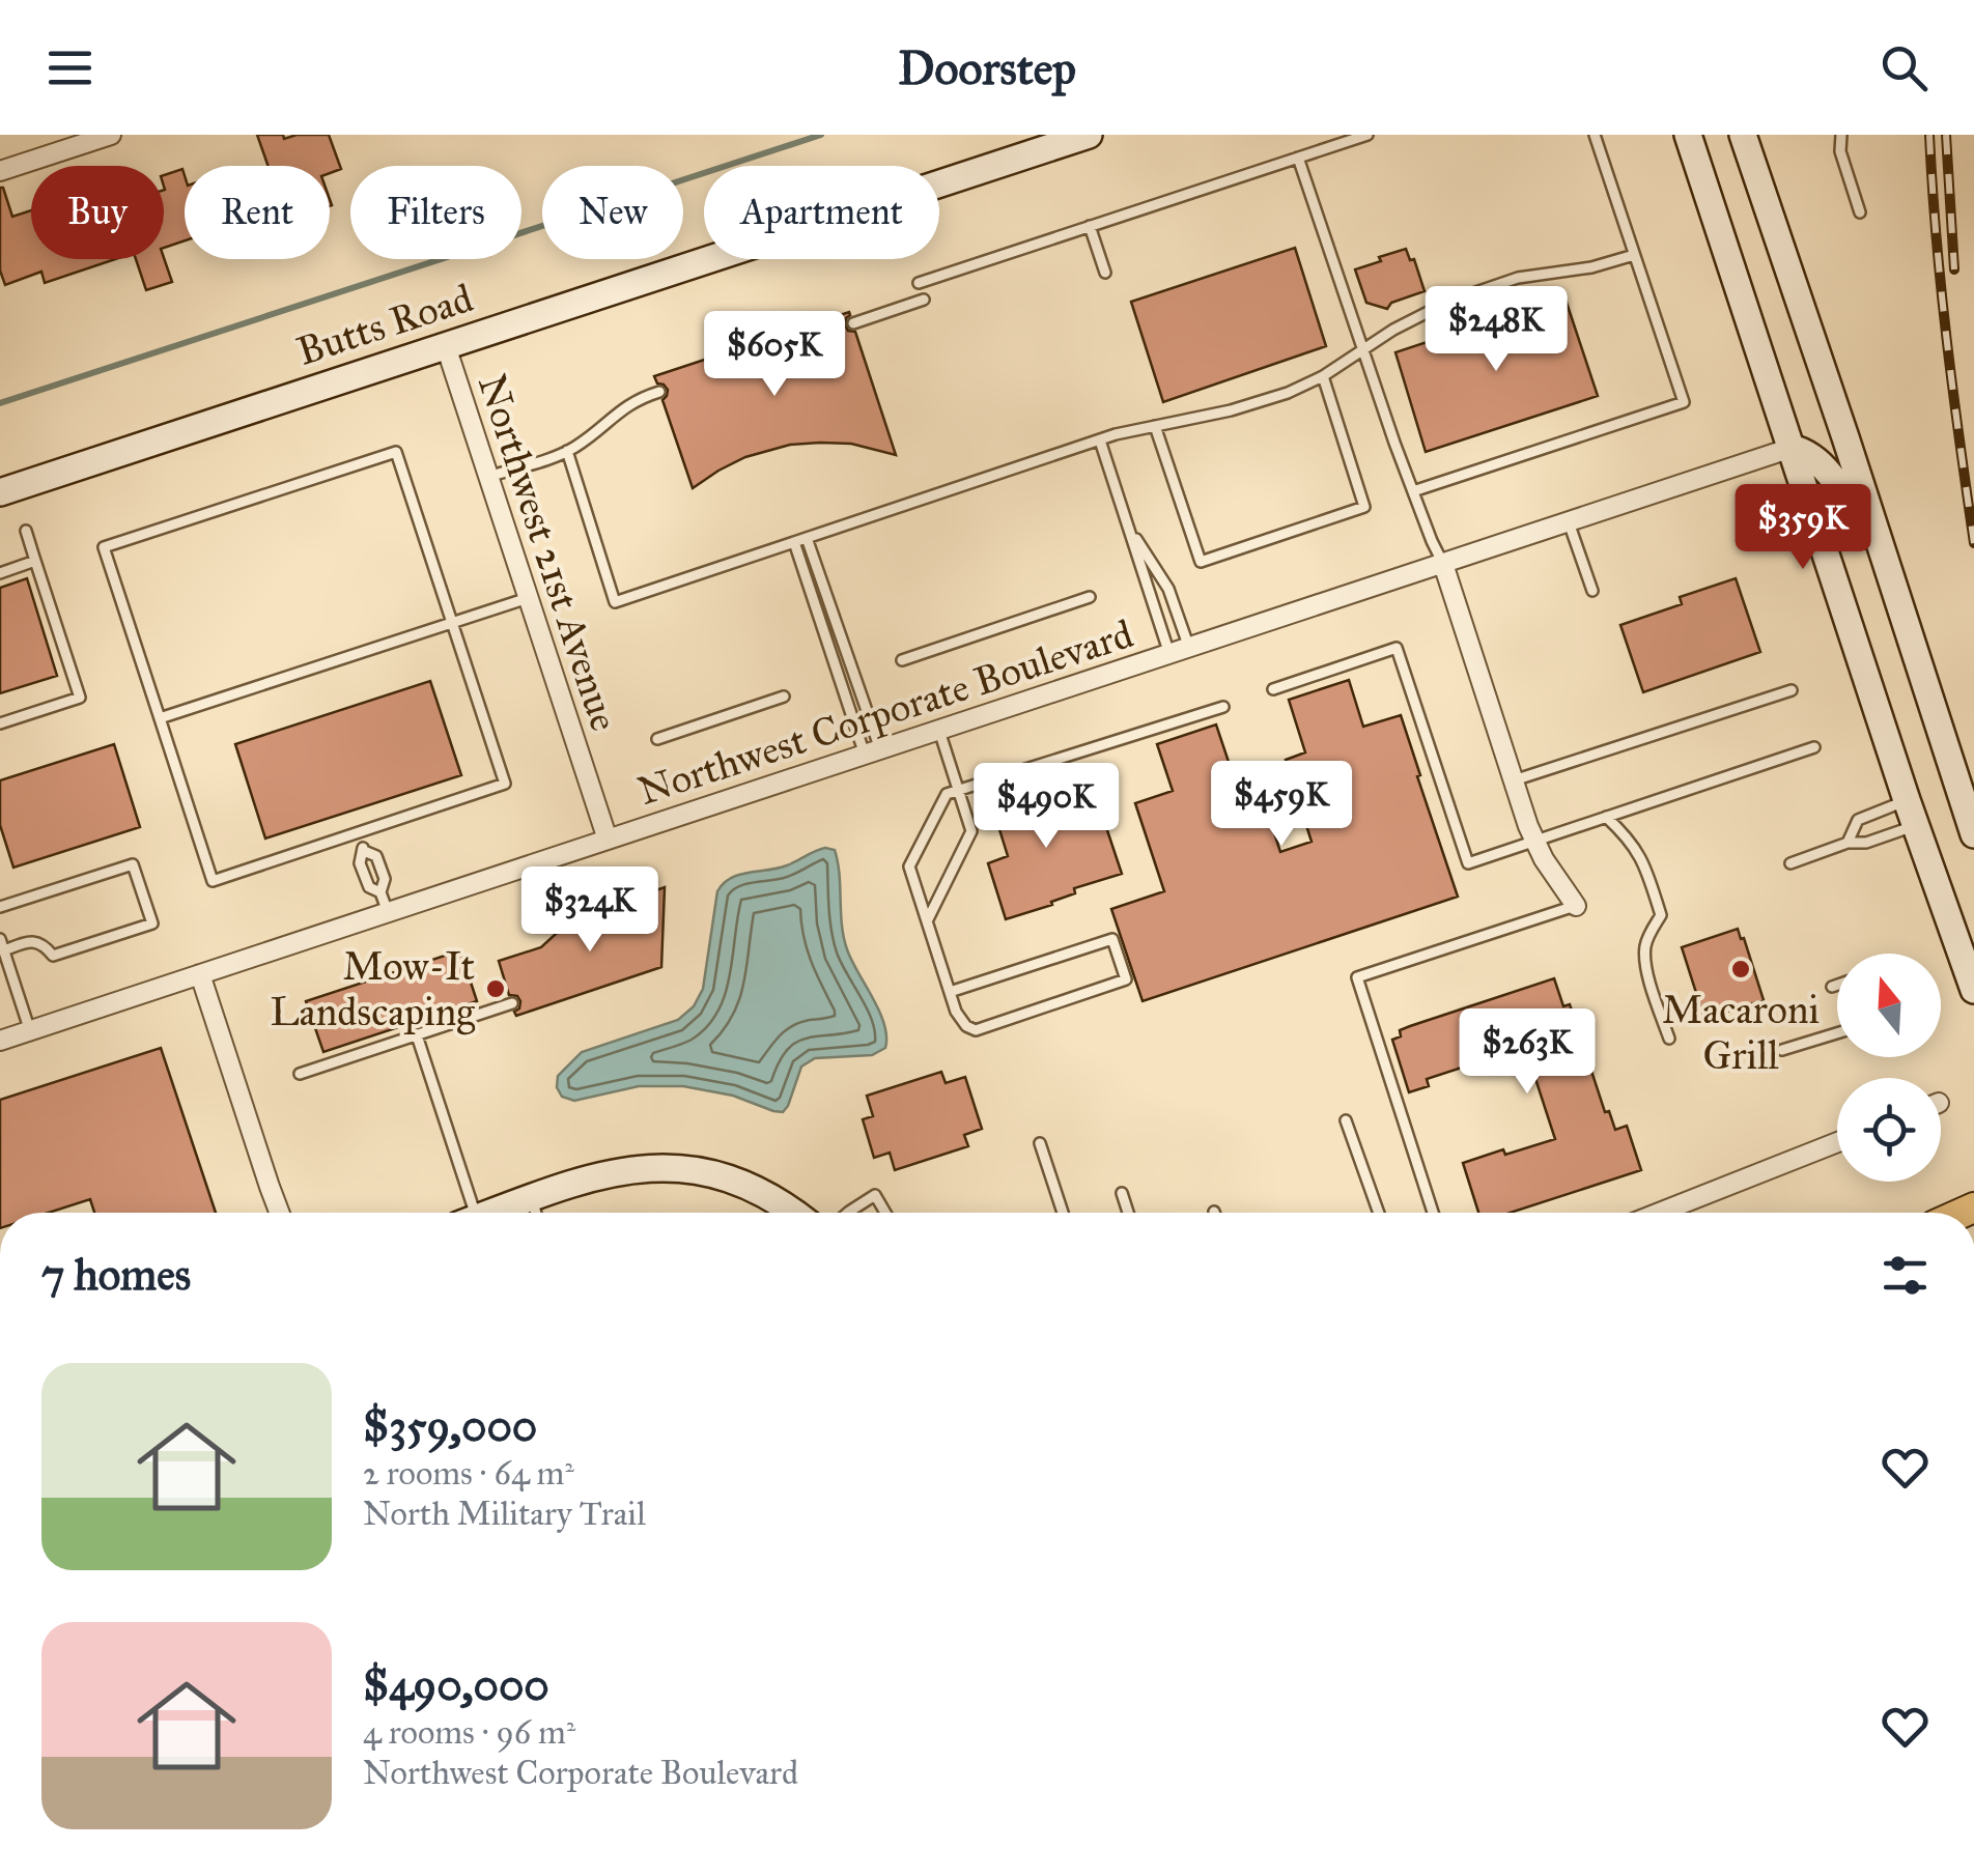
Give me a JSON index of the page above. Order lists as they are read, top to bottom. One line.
{"streets":{"main road":["Butts Road"],"street":["Northwest 21st Avenue","Northwest Corporate Boulevard"]},"crossings":[["Butts Road","Northwest 21st Avenue"],["Northwest 21st Avenue","Northwest Corporate Boulevard"]],"places":["Macaroni Grill","Mow-It Landscaping"],"north":"top","page":{"header":"Doorstep","chip":["Buy","Rent","Filters","New","Apartment"],"price":["$248K","$605K","$359K","$459K","$490K","$324K","$263K"],"heading":"7 homes","list":[{"name":"$359,000","note":"2 rooms · 64 m² · North Military Trail"},{"name":"$490,000","note":"4 rooms · 96 m² · Northwest Corporate Boulevard"}]}}
